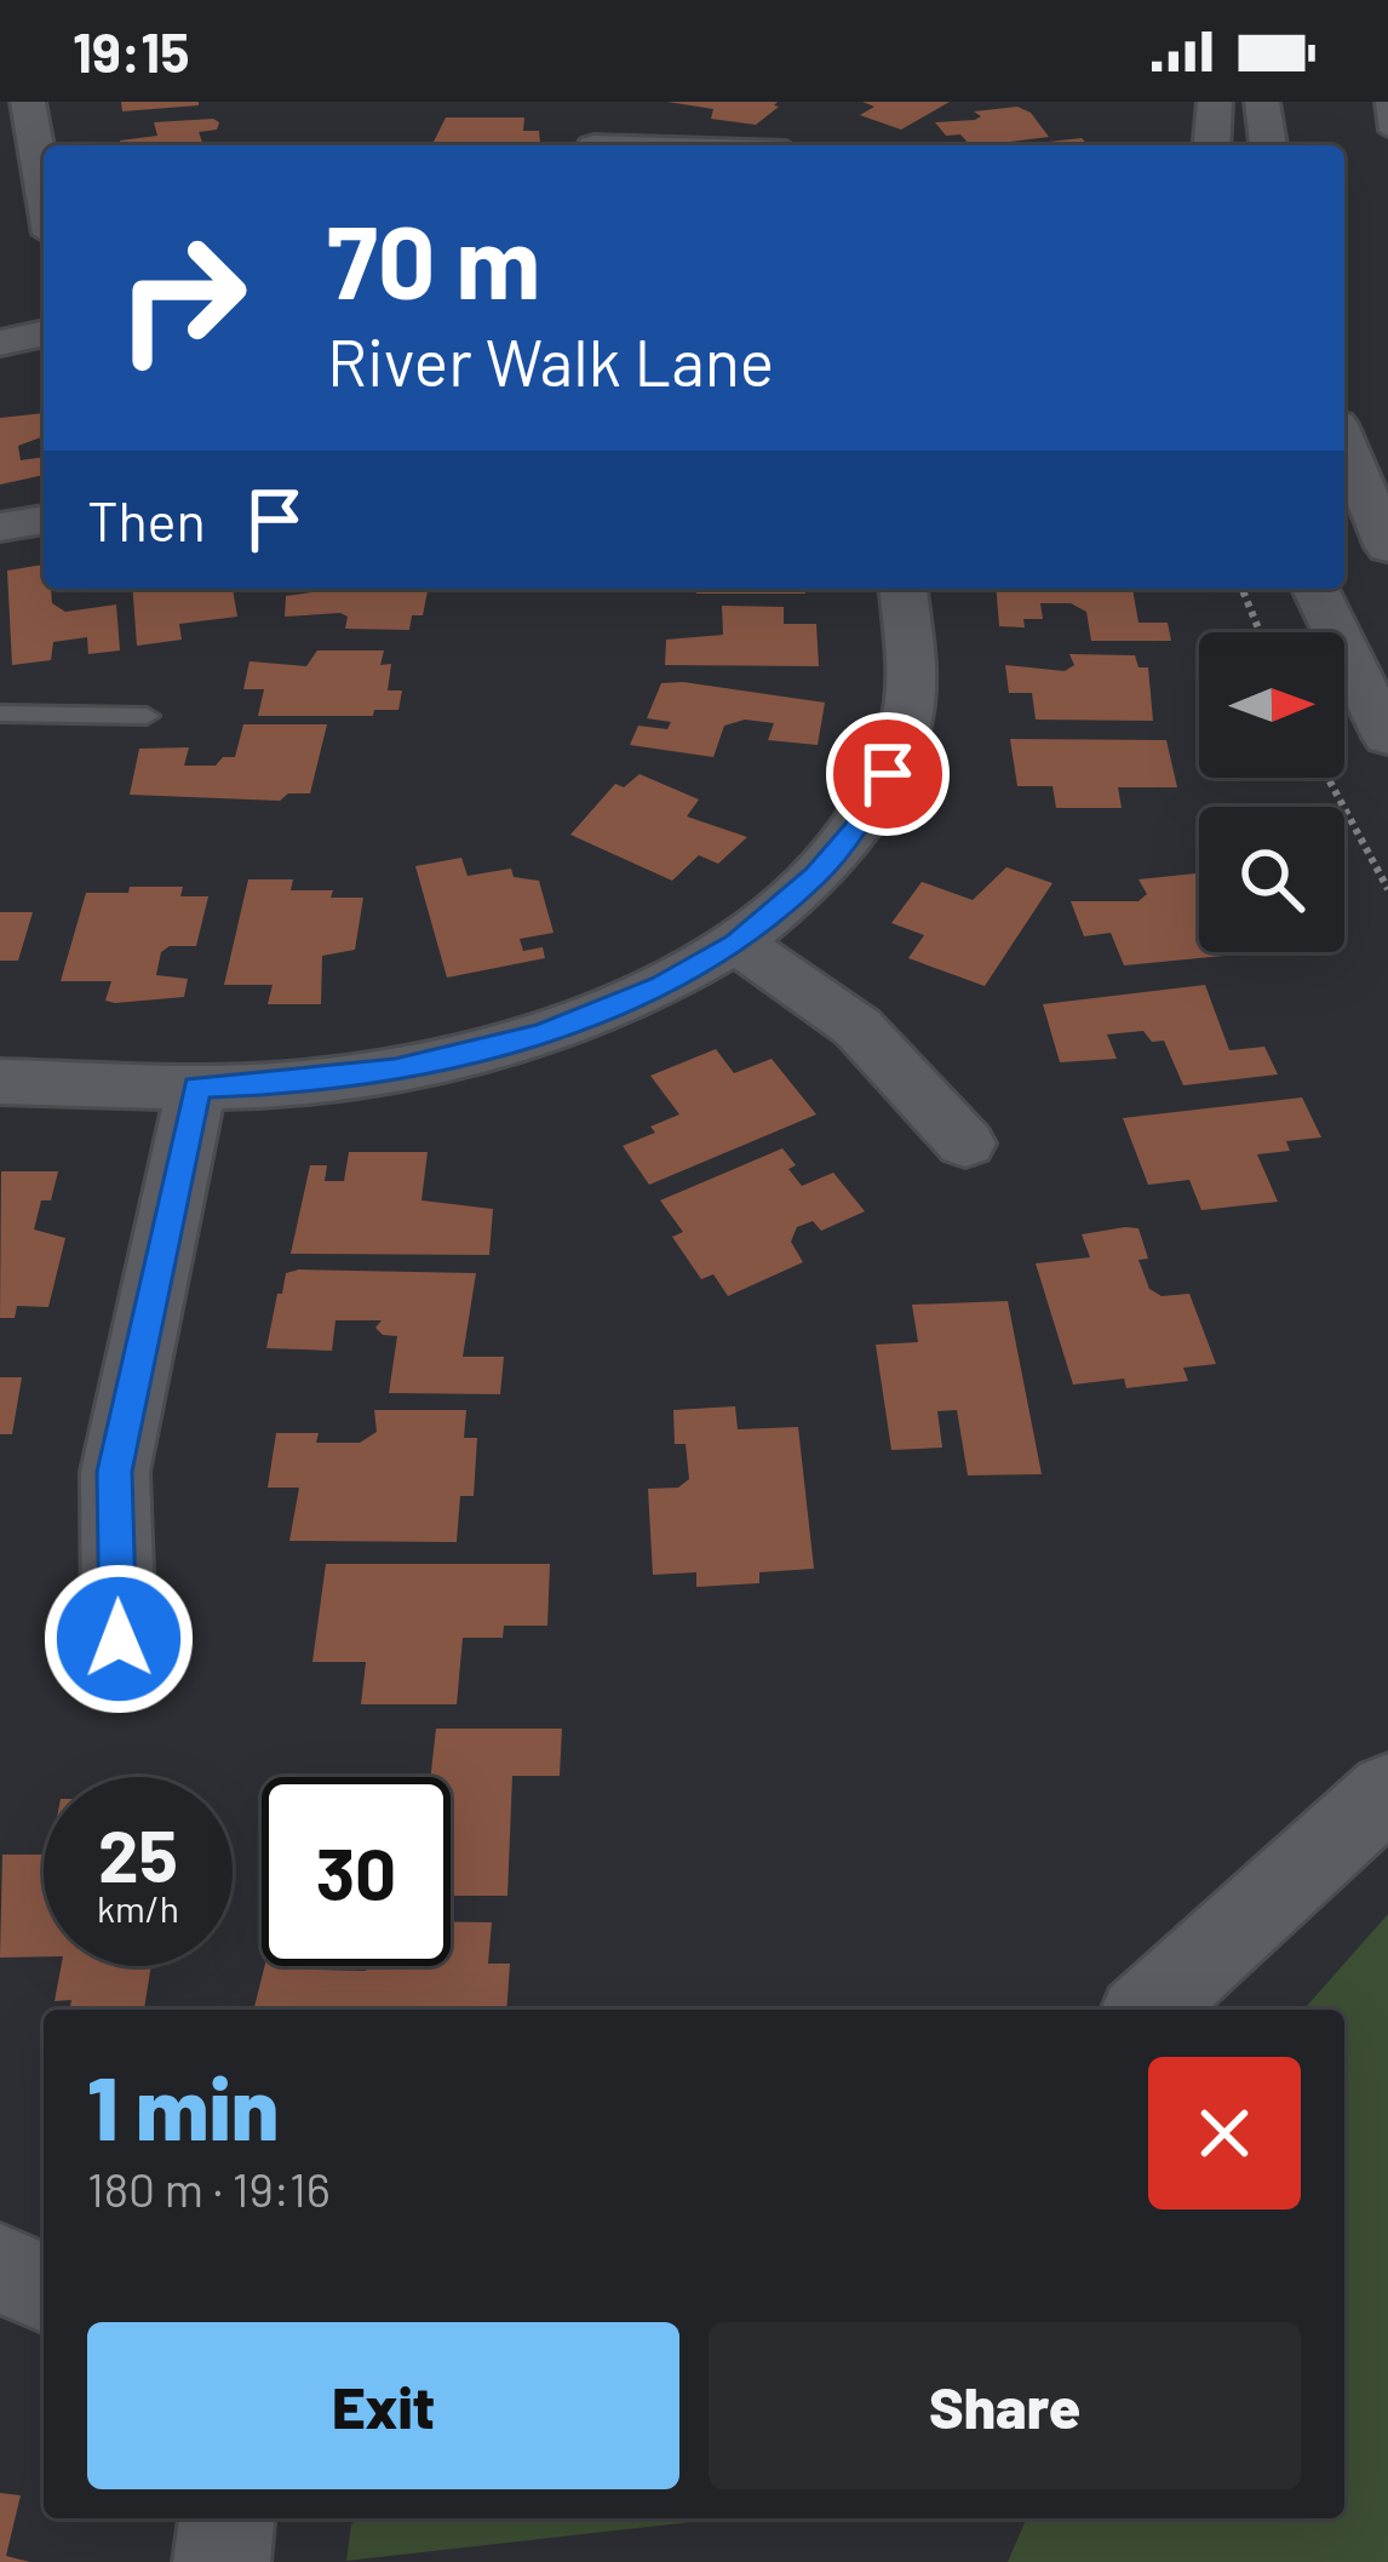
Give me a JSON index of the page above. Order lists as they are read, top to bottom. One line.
{"north":"right","page":{"status":"19:15","turn":["70 m","River Walk Lane"],"then":"Then","speed":"25 km/h","limit":"30","heading":["1 min","180 m · 19:16"],"buttons":["Exit","Share"]}}
